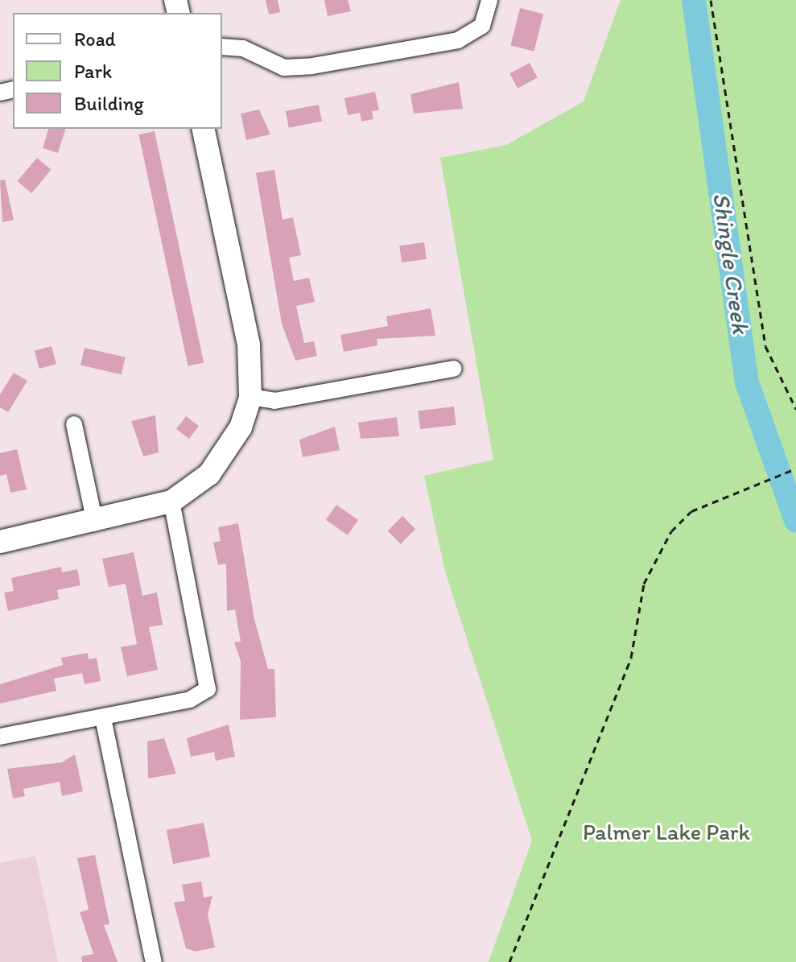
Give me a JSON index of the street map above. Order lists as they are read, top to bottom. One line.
{"water":["Shingle Creek"],"parks":["Palmer Lake Park"],"legend":["Road","Park","Building"]}
